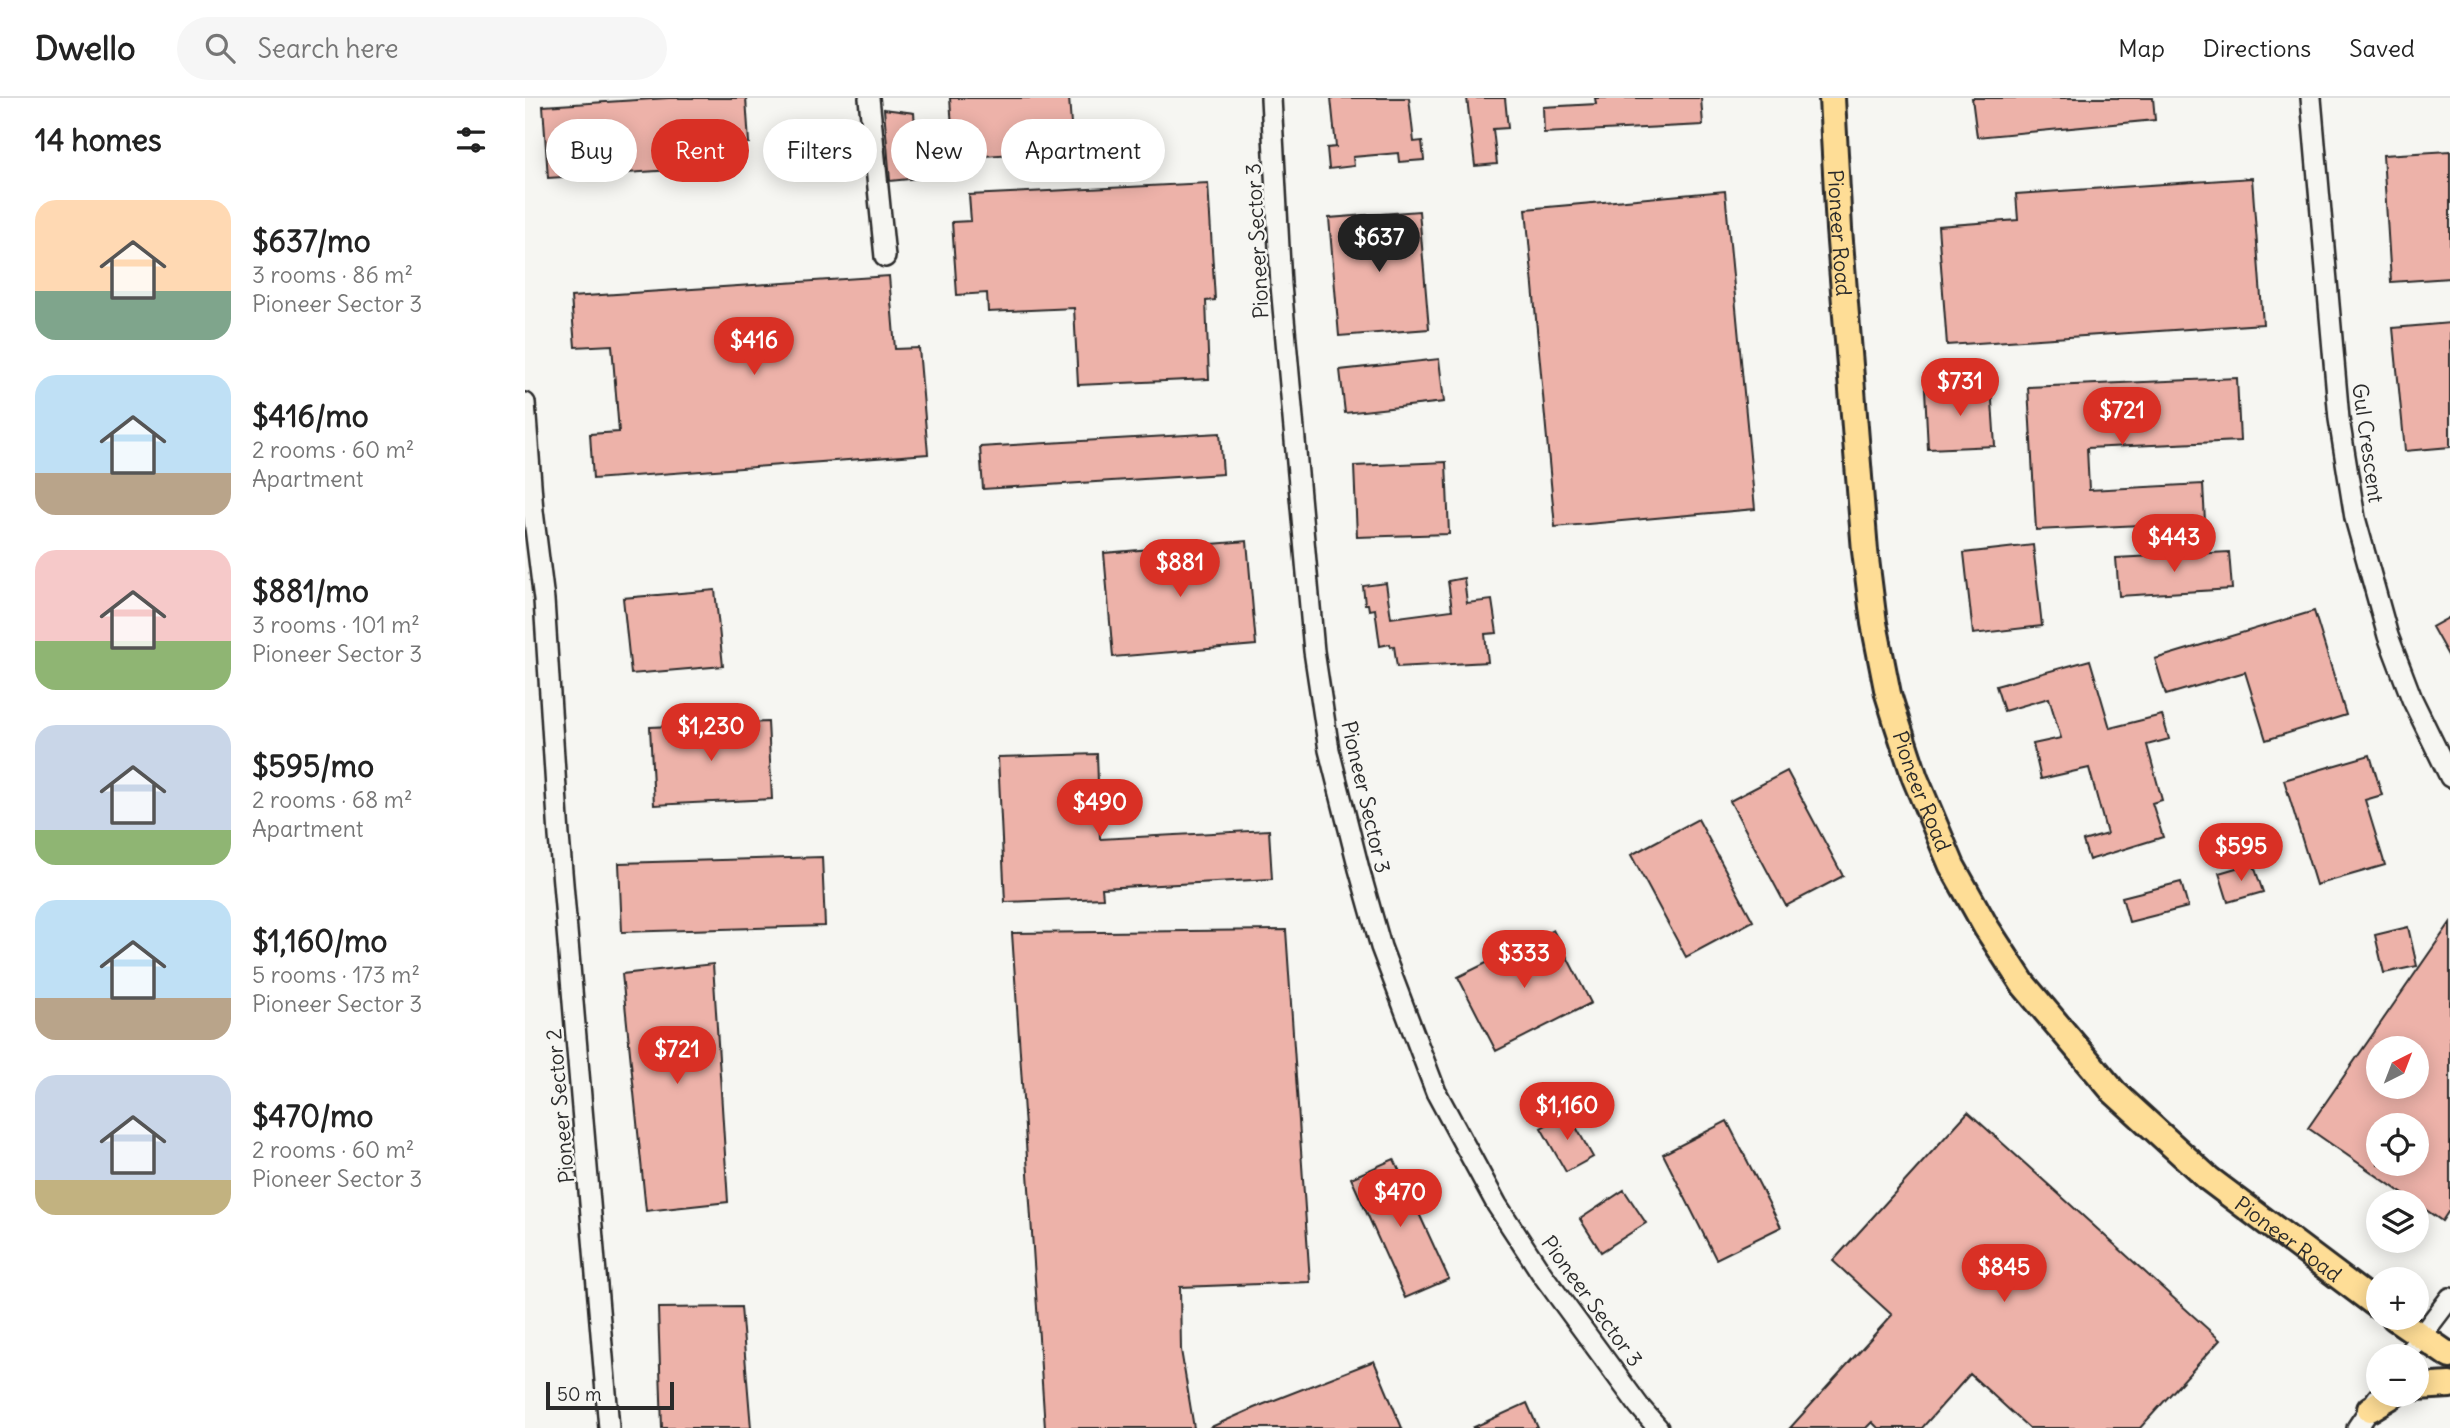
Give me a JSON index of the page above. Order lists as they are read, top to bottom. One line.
{"streets":{"main road":["Pioneer Road"],"street":["Pioneer Sector 3","Gul Crescent","Pioneer Sector 2"]},"scale_bar":"50 m","north":"top right","page":{"header":"Dwello","search":"Search here","nav":["Map","Directions","Saved"],"heading":"14 homes","chip":["Buy","Rent","Filters","New","Apartment"],"list":[{"name":"$637/mo","note":"3 rooms · 86 m² · Pioneer Sector 3"},{"name":"$416/mo","note":"2 rooms · 60 m² · Apartment"},{"name":"$881/mo","note":"3 rooms · 101 m² · Pioneer Sector 3"},{"name":"$595/mo","note":"2 rooms · 68 m² · Apartment"},{"name":"$1,160/mo","note":"5 rooms · 173 m² · Pioneer Sector 3"},{"name":"$470/mo","note":"2 rooms · 60 m² · Pioneer Sector 3"}],"price":["$637","$416","$731","$721","$443","$881","$1,230","$490","$595","$333","$721","$1,160","$470","$845"],"map_buttons":["+","−"],"scale":"50 m"}}
